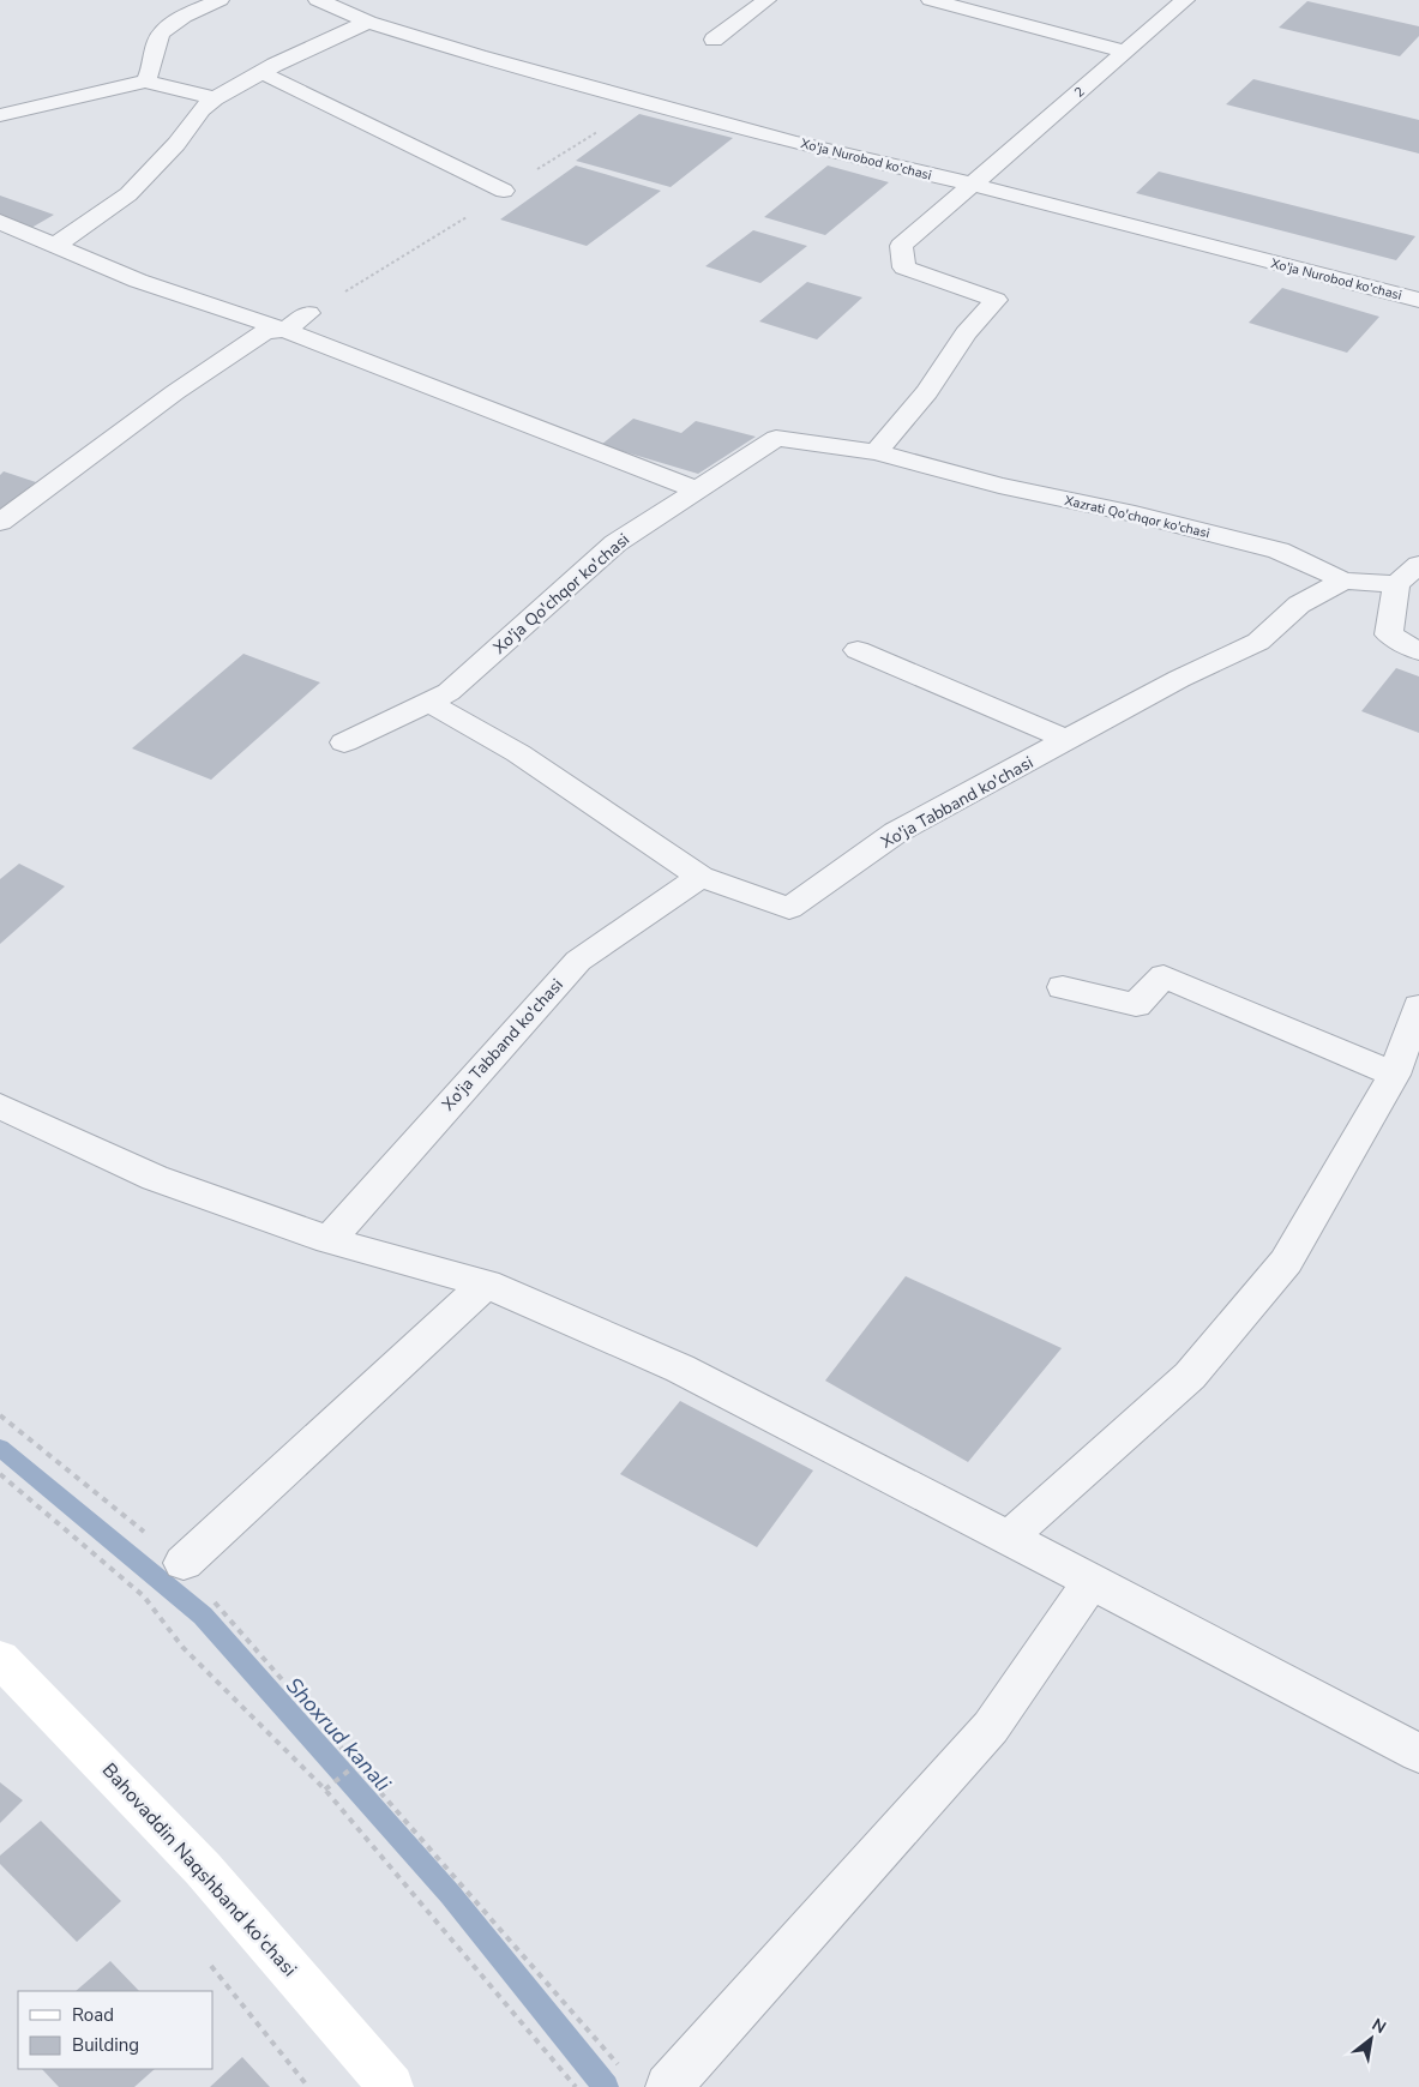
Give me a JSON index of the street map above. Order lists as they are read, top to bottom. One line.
{"streets":{"main road":["Bahovaddin Naqshband ko'chasi"],"street":["2","Xo'ja Nurobod ko'chasi","Xazrati Qo'chqor ko'chasi","Xo'ja Qo'chqor ko'chasi","Xo'ja Tabband ko'chasi"]},"crossings":[["2","Xo'ja Nurobod ko'chasi"],["Xazrati Qo'chqor ko'chasi","Xo'ja Qo'chqor ko'chasi"],["Xazrati Qo'chqor ko'chasi","Xo'ja Tabband ko'chasi"]],"water":["Shoxrud kanali"],"legend":["Road","Building"],"north":"top right"}
